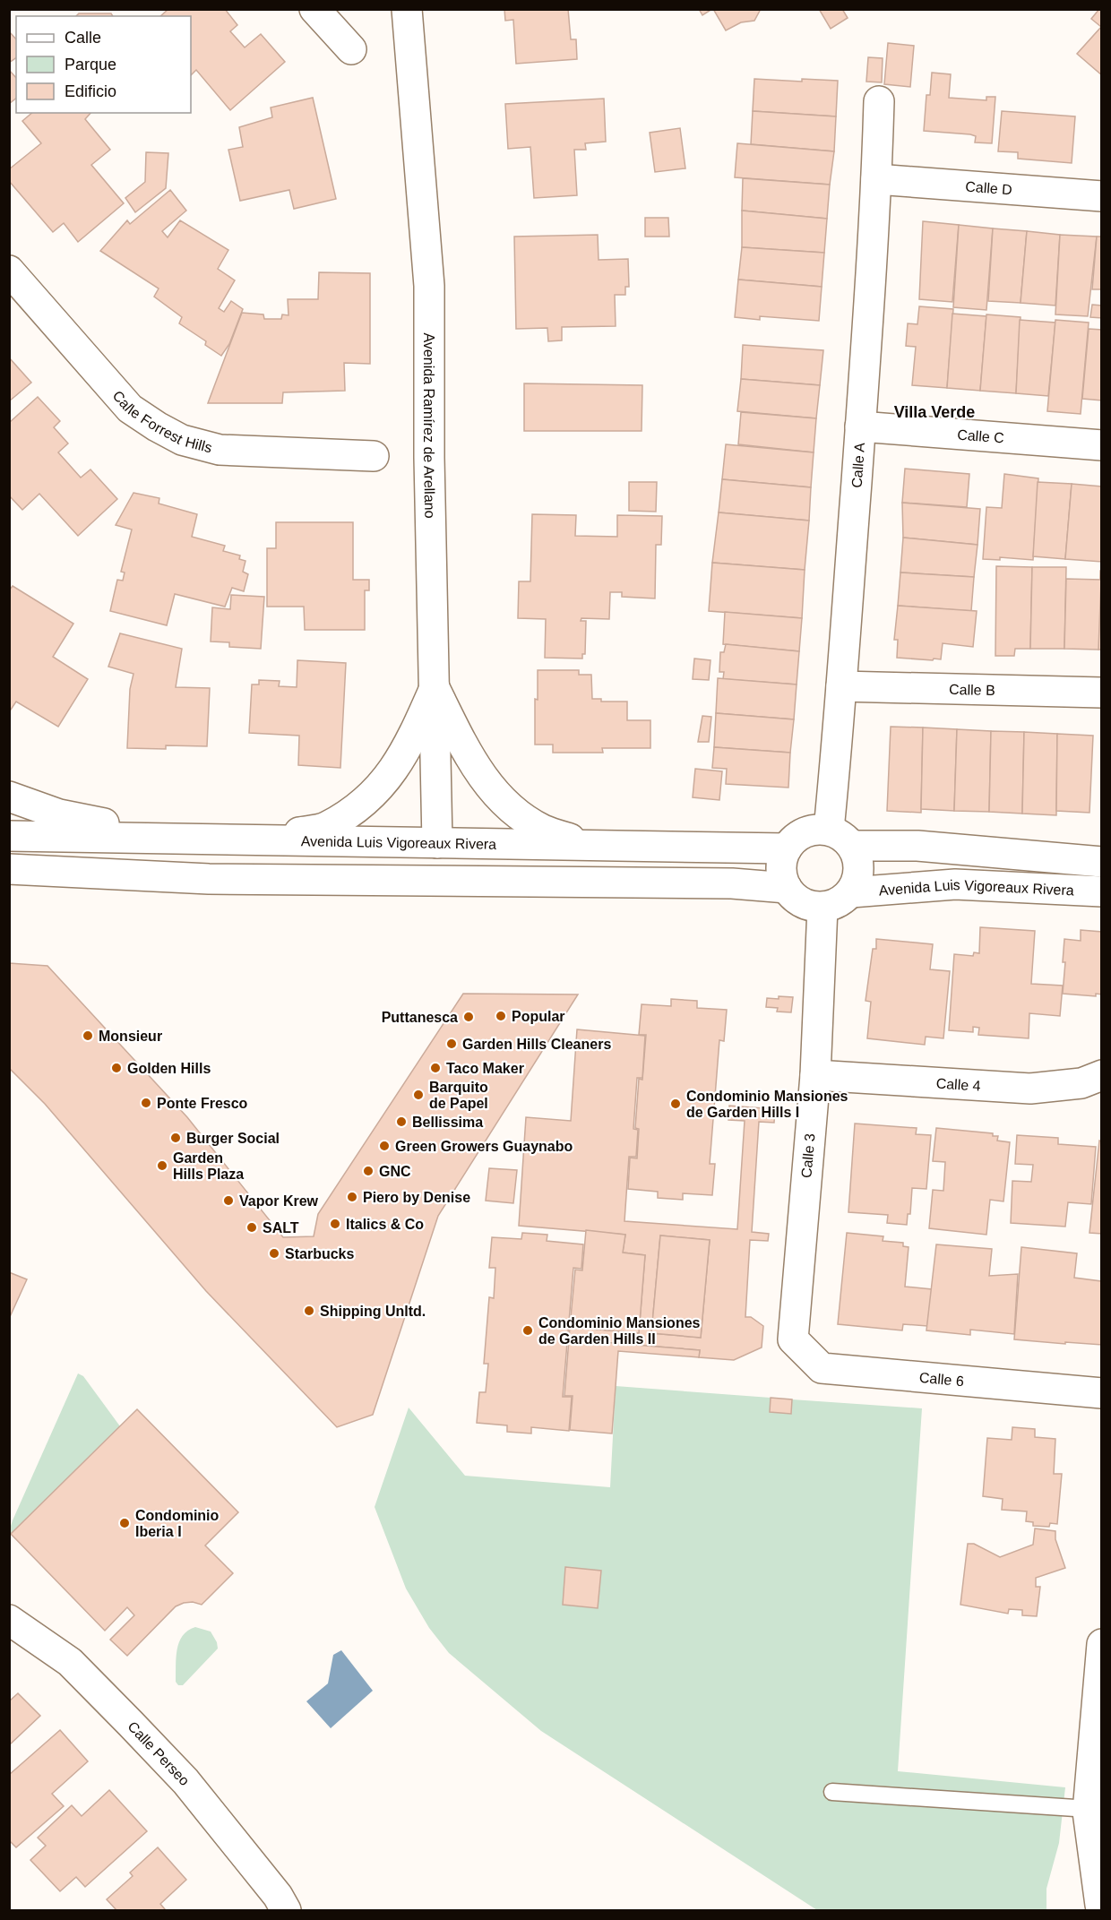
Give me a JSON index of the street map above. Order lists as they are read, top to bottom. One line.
{"streets":{"street":["Calle D","Calle Forrest Hills","Avenida Ramírez de Arellano","Calle C","Calle A","Calle B","Avenida Luis Vigoreaux Rivera","Calle 4","Calle 3","Calle 6","Calle Perseo"]},"crossings":[["Calle D","Calle A"],["Avenida Ramírez de Arellano","Avenida Luis Vigoreaux Rivera"],["Calle C","Calle A"],["Calle A","Calle B"],["Calle A","Avenida Luis Vigoreaux Rivera"],["Calle A","Calle 3"],["Avenida Luis Vigoreaux Rivera","Calle 3"],["Calle 4","Calle 3"],["Calle 3","Calle 6"]],"districts":["Villa Verde"],"places":["Popular","Puttanesca","Monsieur","Garden Hills Cleaners","Golden Hills","Taco Maker","Barquito de Papel","Ponte Fresco","Condominio Mansiones de Garden Hills I","Bellissima","Burger Social","Green Growers Guaynabo","Garden Hills Plaza","GNC","Piero by Denise","Vapor Krew","Italics & Co","SALT","Starbucks","Shipping Unltd.","Condominio Mansiones de Garden Hills II","Condominio Iberia I"],"legend":["Calle","Parque","Edificio"]}
